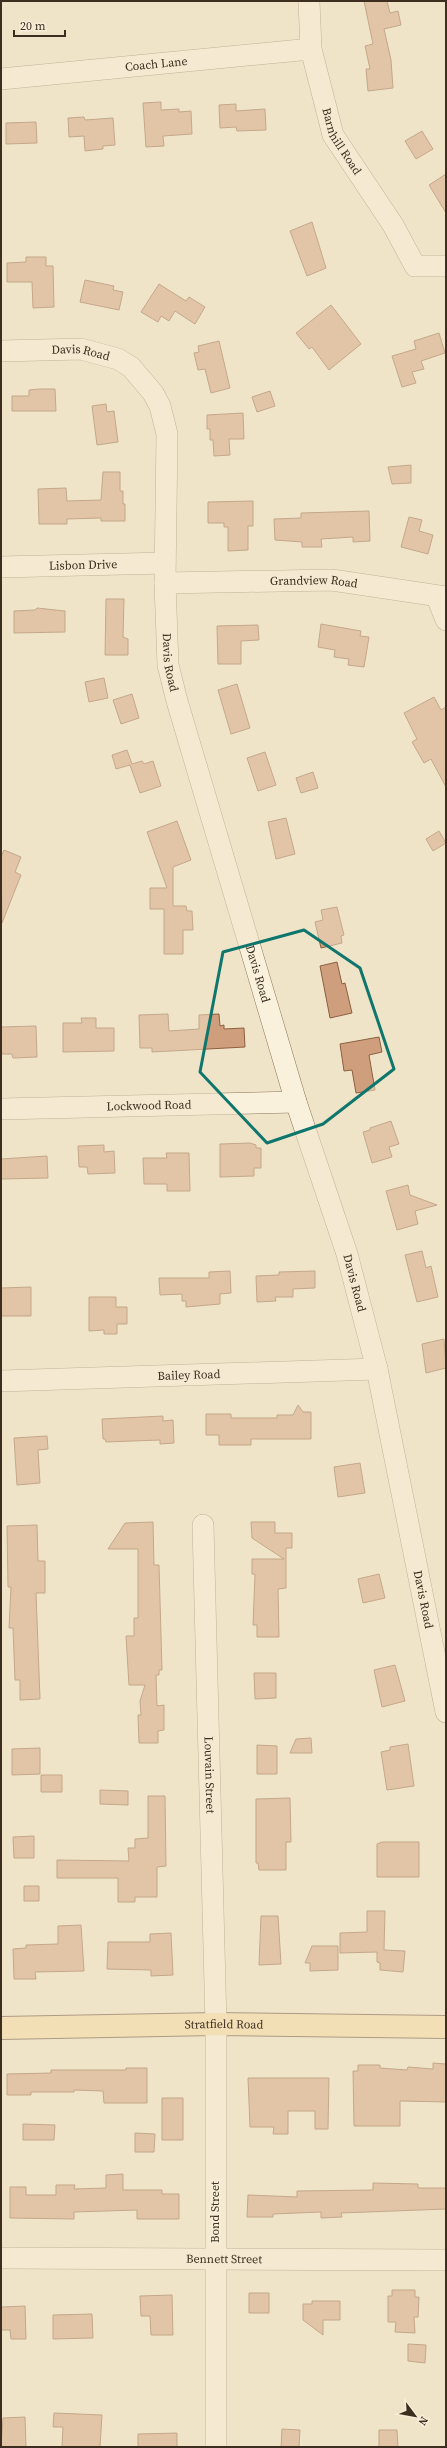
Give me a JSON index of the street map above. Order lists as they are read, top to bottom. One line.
{"streets":{"main road":["Stratfield Road"],"street":["Coach Lane","Barnhill Road","Davis Road","Lisbon Drive","Grandview Road","Lockwood Road","Bailey Road","Louvain Street","Bond Street","Bennett Street"]},"crossings":[["Coach Lane","Barnhill Road"],["Davis Road","Lisbon Drive"],["Davis Road","Grandview Road"],["Davis Road","Lockwood Road"],["Davis Road","Bailey Road"],["Louvain Street","Stratfield Road"],["Louvain Street","Bond Street"],["Stratfield Road","Bond Street"],["Bond Street","Bennett Street"]],"scale_bar":"20 m","north":"bottom right"}
